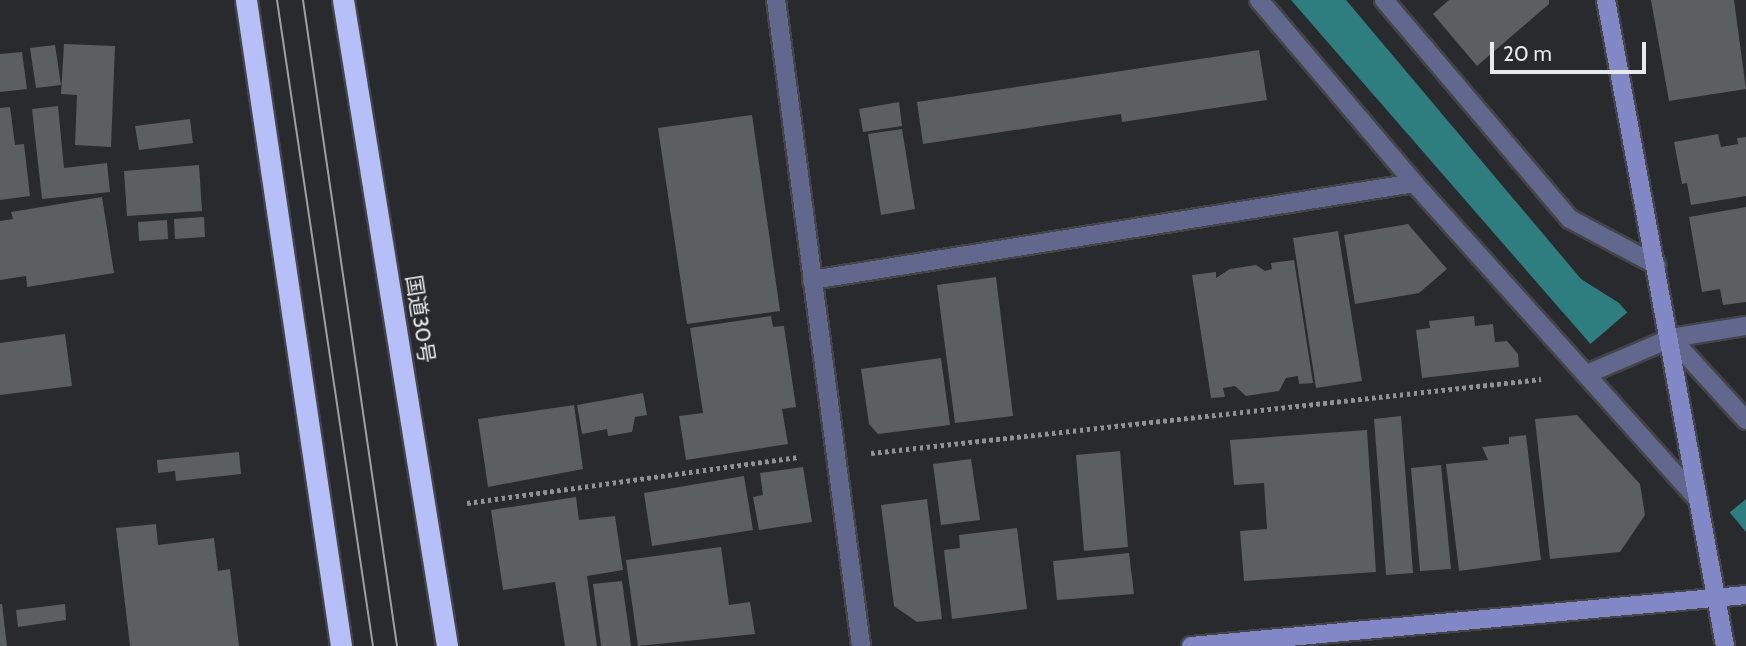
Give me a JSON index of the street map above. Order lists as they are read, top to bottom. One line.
{"streets":{"highway":["国道30号"]},"scale_bar":"20 m"}
